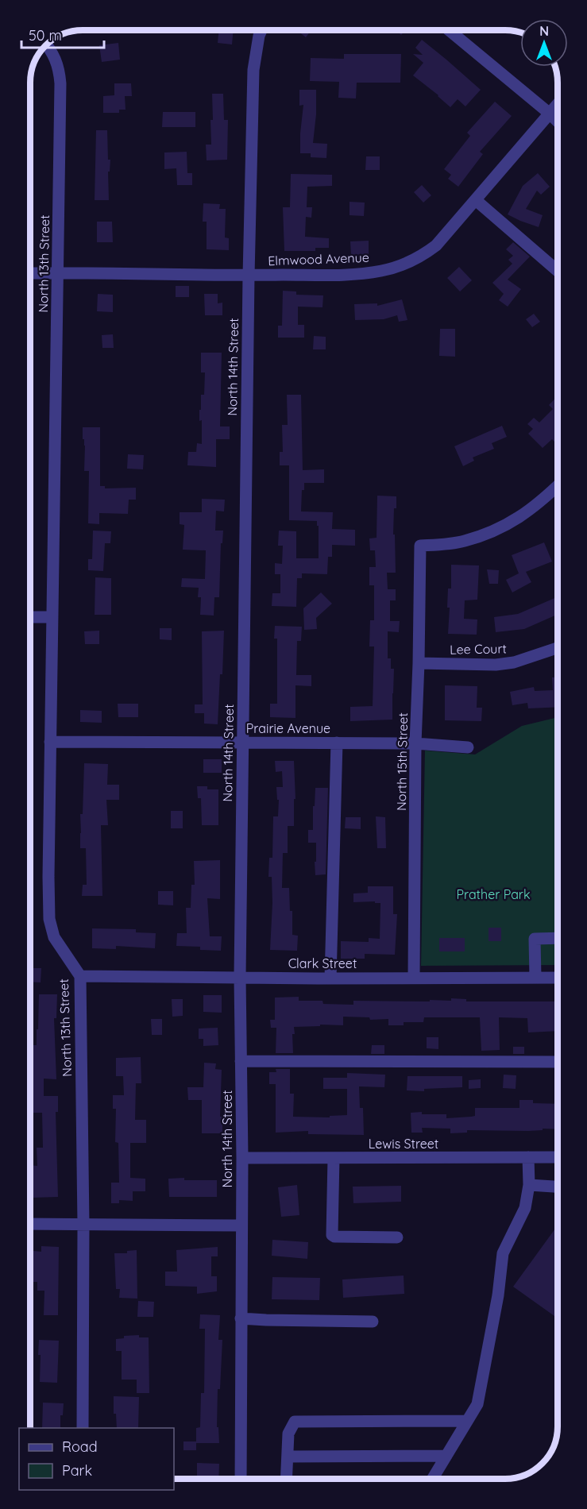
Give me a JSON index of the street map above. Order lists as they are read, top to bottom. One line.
{"streets":{"street":["Elmwood Avenue","North 13th Street","North 14th Street","Lee Court","Prairie Avenue","North 15th Street","Clark Street","Lewis Street"]},"crossings":[["Elmwood Avenue","North 13th Street"],["Elmwood Avenue","North 14th Street"],["North 13th Street","Prairie Avenue"],["North 13th Street","Clark Street"],["North 14th Street","Prairie Avenue"],["North 14th Street","Clark Street"],["North 14th Street","Lewis Street"],["Lee Court","North 15th Street"],["Prairie Avenue","North 15th Street"],["North 15th Street","Clark Street"]],"parks":["Prather Park"],"legend":["Road","Park"],"scale_bar":"50 m","north":"top"}
